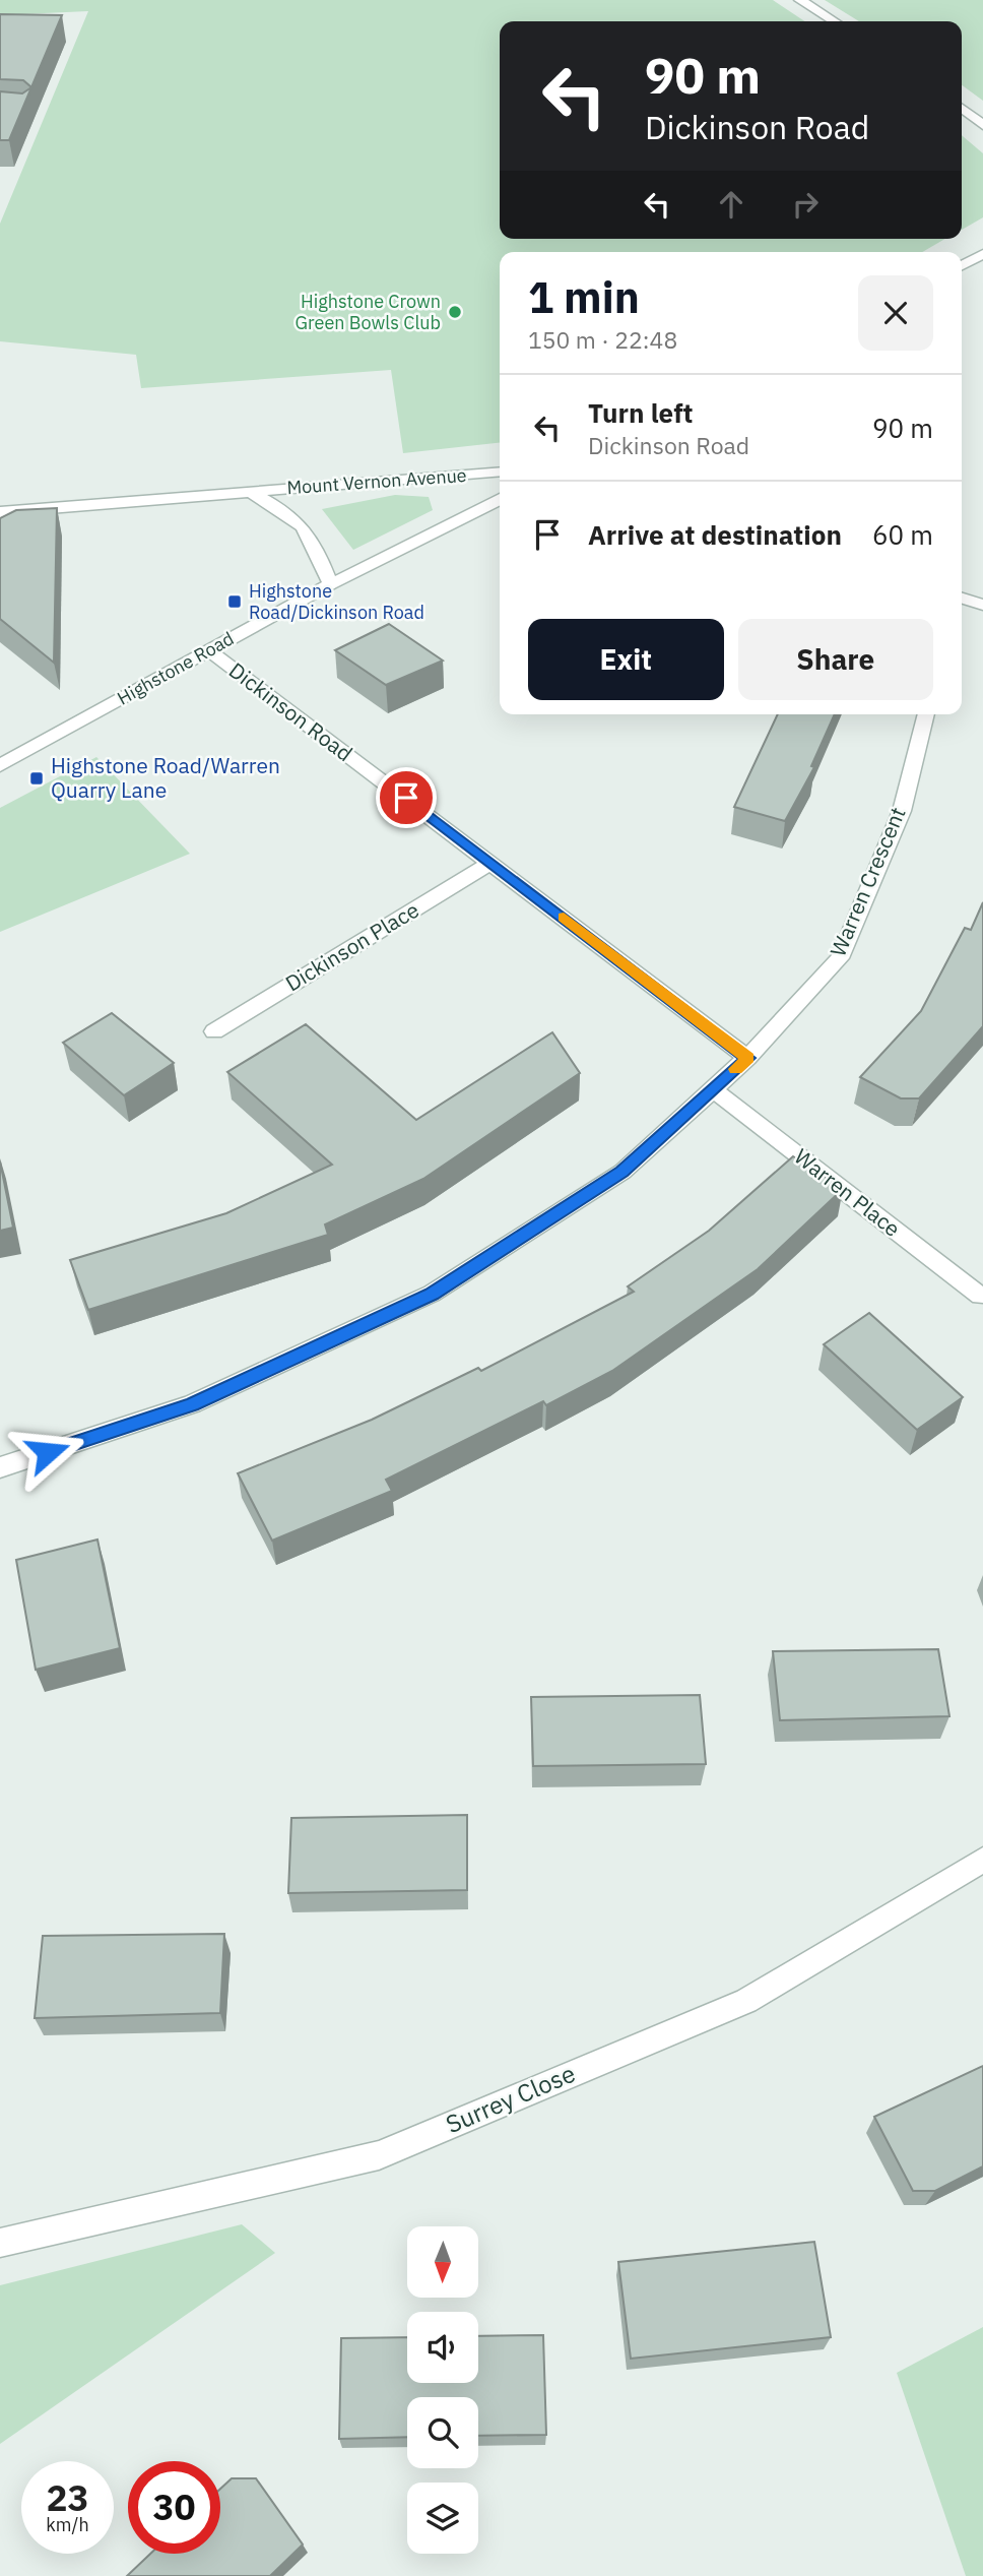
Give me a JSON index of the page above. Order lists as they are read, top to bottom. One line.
{"streets":{"street":["Mount Vernon Avenue","Highstone Road","Dickinson Road","Warren Crescent","Dickinson Place","Warren Place","Surrey Close"]},"crossings":[["Mount Vernon Avenue","Highstone Road"],["Highstone Road","Dickinson Road"],["Dickinson Road","Warren Crescent"],["Dickinson Road","Dickinson Place"],["Warren Crescent","Warren Place"]],"places":{"other":["Highstone Crown Green Bowls Club"],"transit":["Highstone Road/Dickinson Road","Highstone Road/Warren Quarry Lane"]},"north":"bottom","page":{"turn":["90 m","Dickinson Road"],"heading":["1 min","150 m · 22:48"],"list":[{"name":"Turn left","note":"Dickinson Road","value":"90 m"},{"name":"Arrive at destination","value":"60 m"}],"buttons":["Exit","Share"],"speed":"23 km/h","limit":"30"}}
